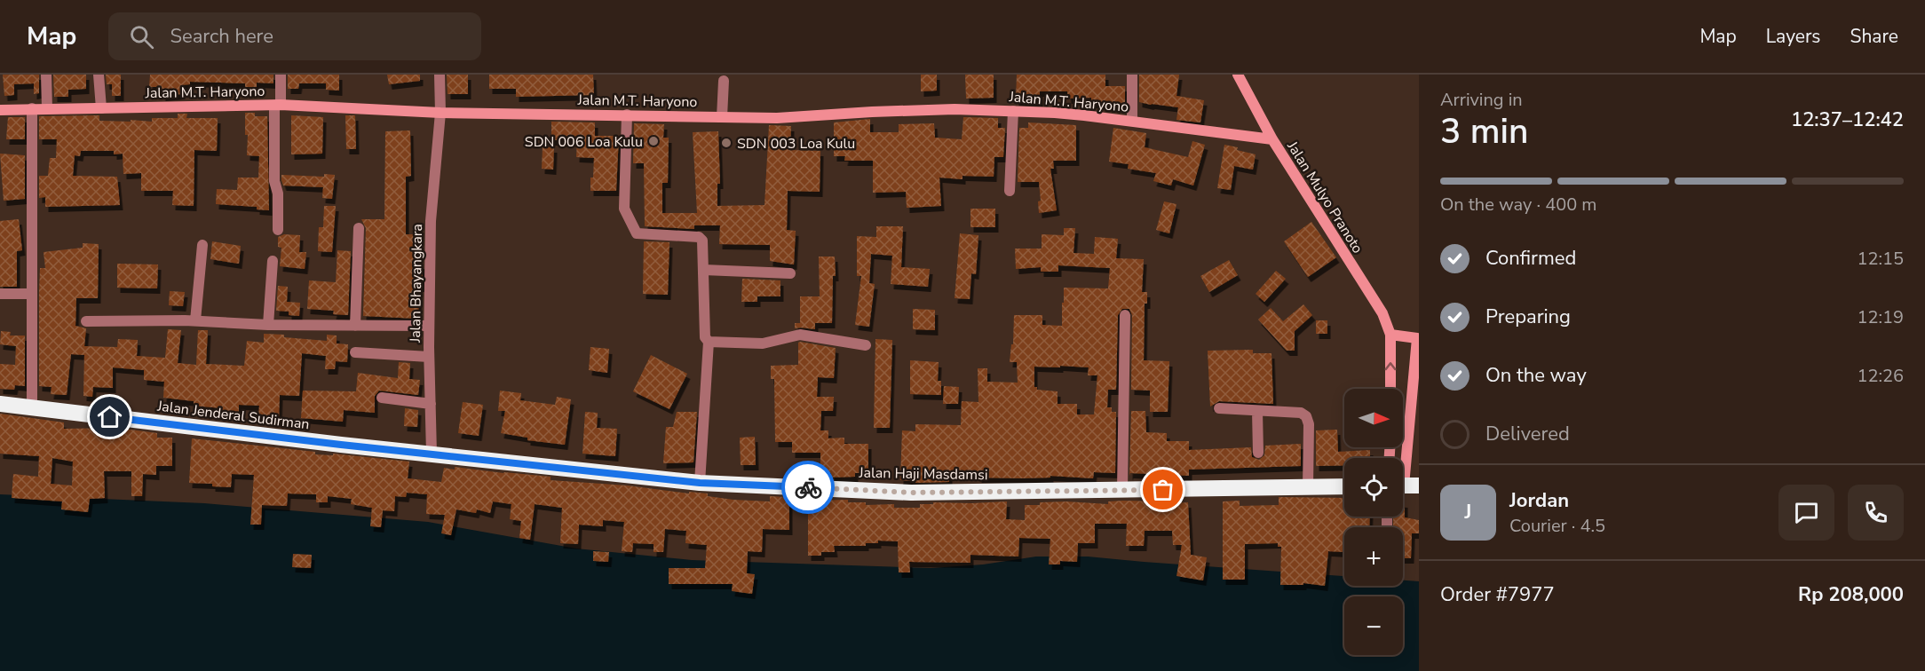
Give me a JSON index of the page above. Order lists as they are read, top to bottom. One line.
{"streets":{"highway":["Jalan Jenderal Sudirman","Jalan Haji Masdamsi"],"street":["Jalan M.T. Haryono","Jalan Mulyo Pranoto","Jalan Bhayangkara"]},"crossings":[["Jalan M.T. Haryono","Jalan Mulyo Pranoto"],["Jalan M.T. Haryono","Jalan Bhayangkara"],["Jalan Bhayangkara","Jalan Jenderal Sudirman"],["Jalan Bhayangkara","Jalan Haji Masdamsi"],["Jalan Jenderal Sudirman","Jalan Haji Masdamsi"]],"places":["SDN 006 Loa Kulu","SDN 003 Loa Kulu"],"north":"right","page":{"header":"Map","search":"Search here","nav":["Map","Layers","Share"],"heading":["3 min","Arriving in","12:37–12:42"],"panel":["Jordan","Courier · 4.5","Order #7977","Rp 208,000"],"bar":"On the way · 400 m","list":[["Confirmed","12:15"],["Preparing","12:19"],["On the way","12:26"],"Delivered"],"map_buttons":["+","−"],"round":"J"}}
